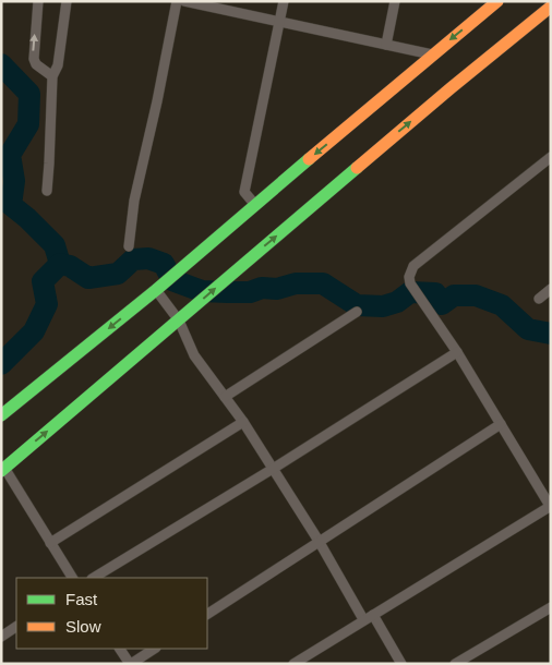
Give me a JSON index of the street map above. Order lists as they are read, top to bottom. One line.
{"legend":["Fast","Slow"]}
